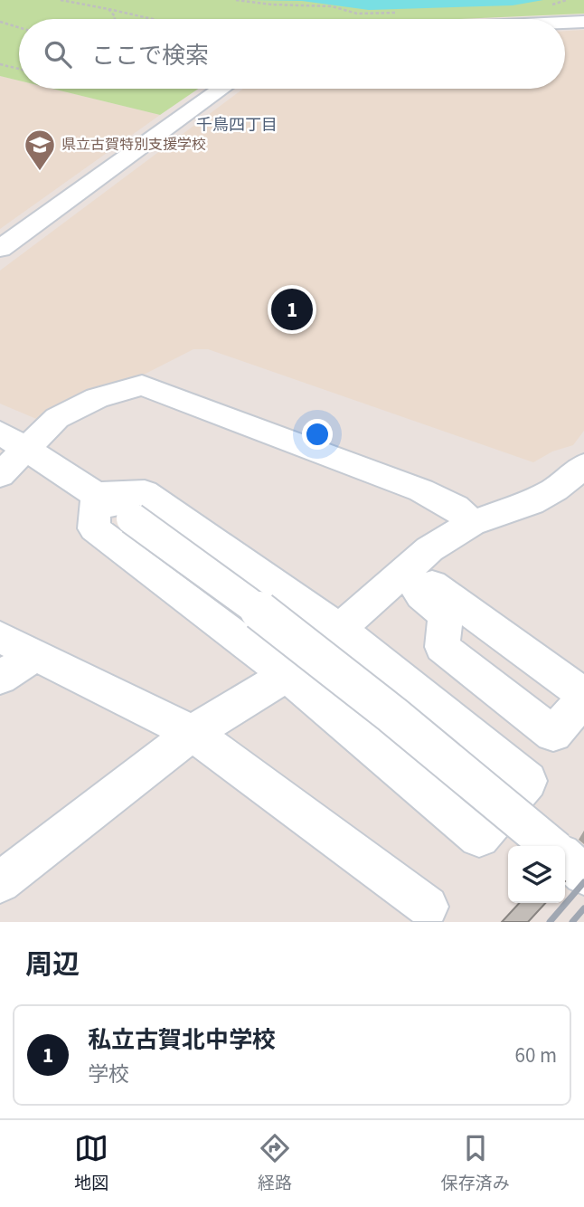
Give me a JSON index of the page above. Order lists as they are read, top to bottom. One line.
{"districts":["千鳥四丁目"],"places":{"school or university":["県立古賀特別支援学校"]},"page":{"search":"ここで検索","pins":"1","heading":"周辺","list":[{"mark":"1","name":"私立古賀北中学校","note":"学校","value":"60 m"}],"nav":["地図","経路","保存済み"]}}
